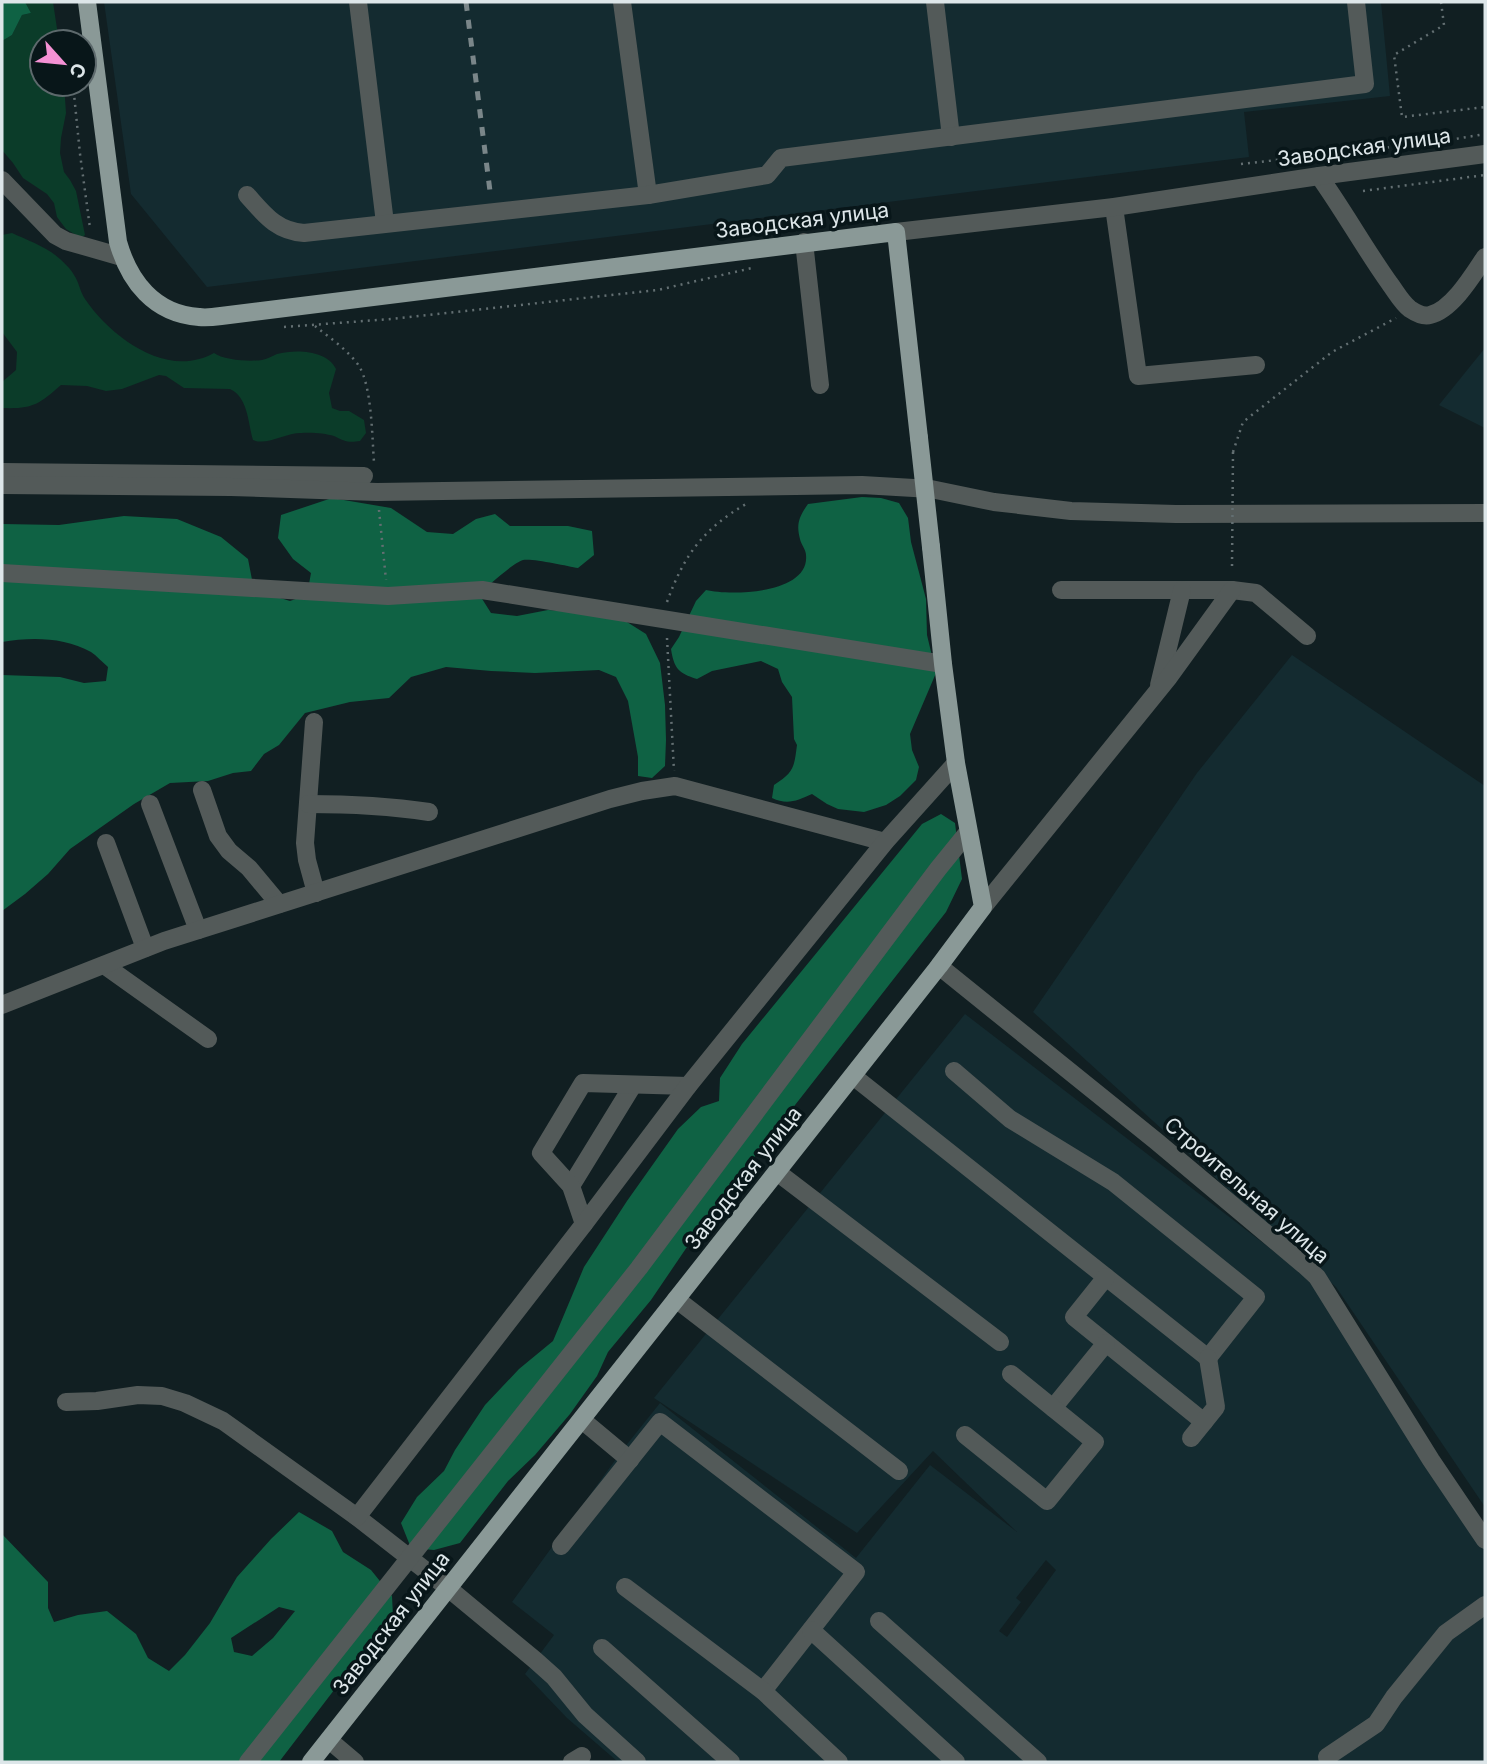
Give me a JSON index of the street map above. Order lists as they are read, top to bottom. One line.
{"streets":{"main road":["Заводская улица"],"street":["Строительная улица"]},"crossings":[["Заводская улица","Строительная улица"]],"north":"bottom right"}
